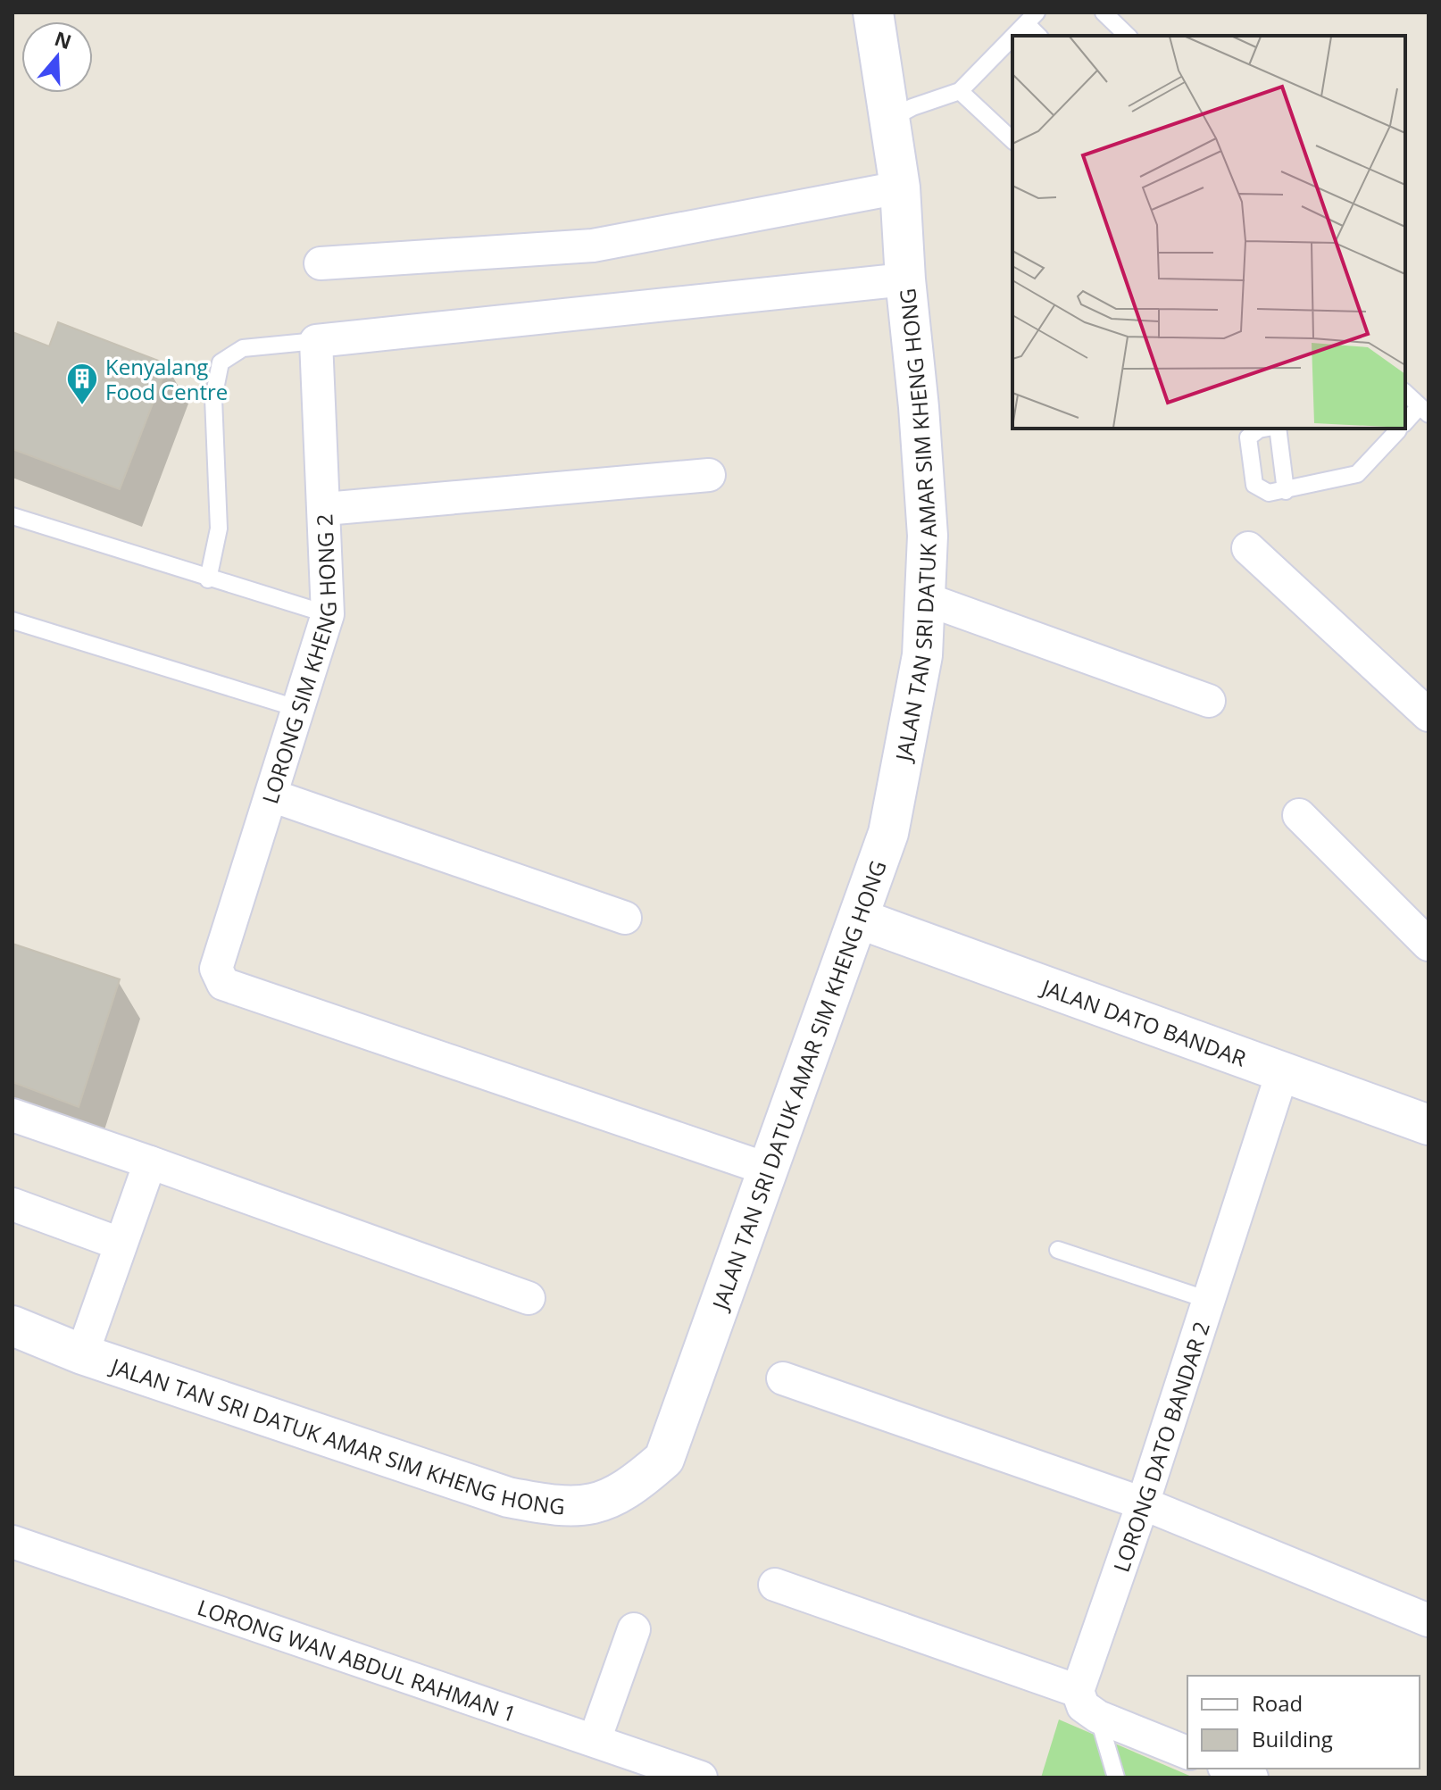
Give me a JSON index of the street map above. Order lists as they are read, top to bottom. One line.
{"streets":{"street":["JALAN TAN SRI DATUK AMAR SIM KHENG HONG","LORONG SIM KHENG HONG 2","JALAN DATO BANDAR","LORONG DATO BANDAR 2","LORONG WAN ABDUL RAHMAN 1"]},"crossings":[["JALAN TAN SRI DATUK AMAR SIM KHENG HONG","LORONG SIM KHENG HONG 2"],["JALAN TAN SRI DATUK AMAR SIM KHENG HONG","JALAN DATO BANDAR"],["JALAN DATO BANDAR","LORONG DATO BANDAR 2"]],"places":{"building":["Kenyalang Food Centre"]},"legend":["Road","Building"],"north":"top"}
